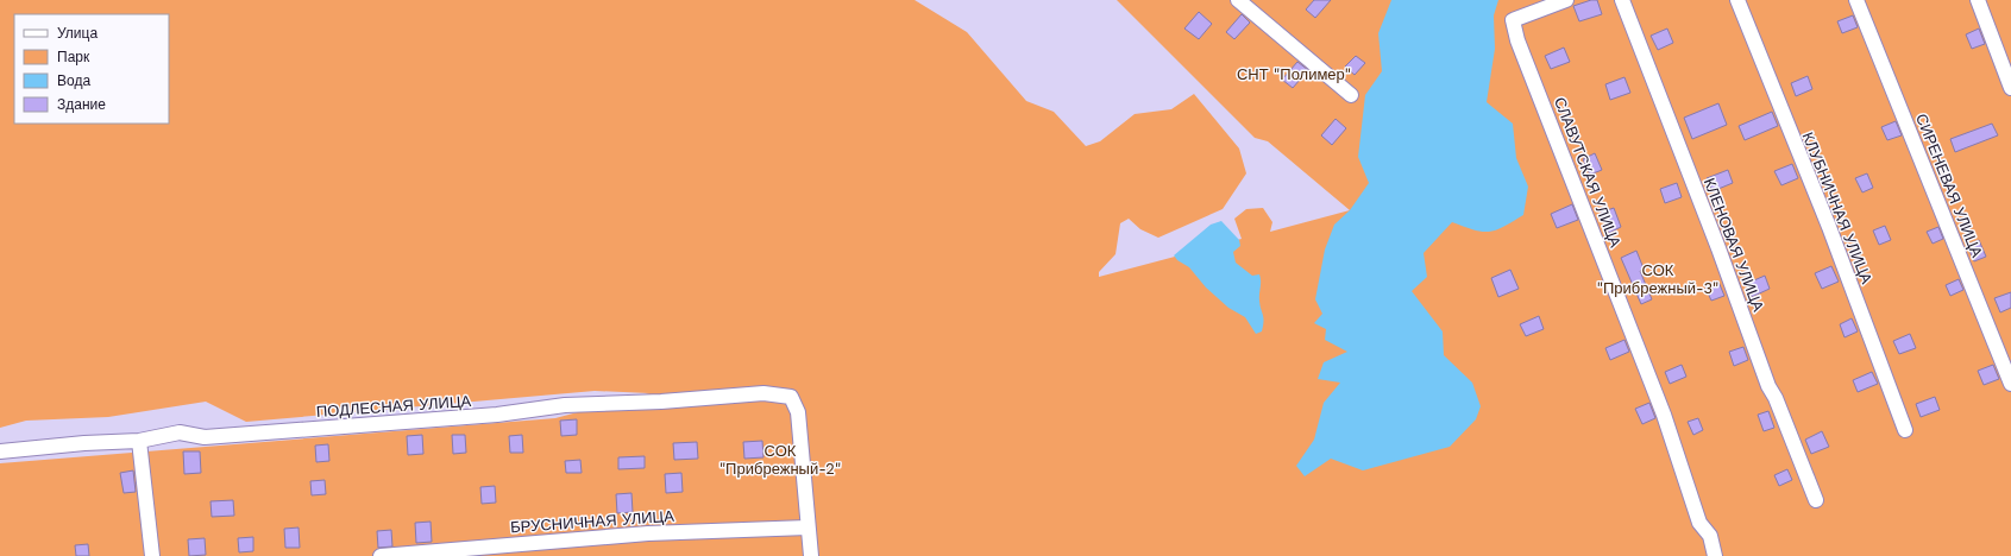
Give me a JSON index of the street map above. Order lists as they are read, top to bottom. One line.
{"streets":{"street":["СЛАВУТСКАЯ УЛИЦА","СИРЕНЕВАЯ УЛИЦА","КЛУБНИЧНАЯ УЛИЦА","КЛЕНОВАЯ УЛИЦА","ПОДЛЕСНАЯ УЛИЦА","БРУСНИЧНАЯ УЛИЦА"]},"crossings":[["ПОДЛЕСНАЯ УЛИЦА","БРУСНИЧНАЯ УЛИЦА"]],"parks":["СНТ \"Полимер\"","СОК \"Прибрежный-3\"","СОК \"Прибрежный-2\""],"legend":["Улица","Парк","Вода","Здание"]}
